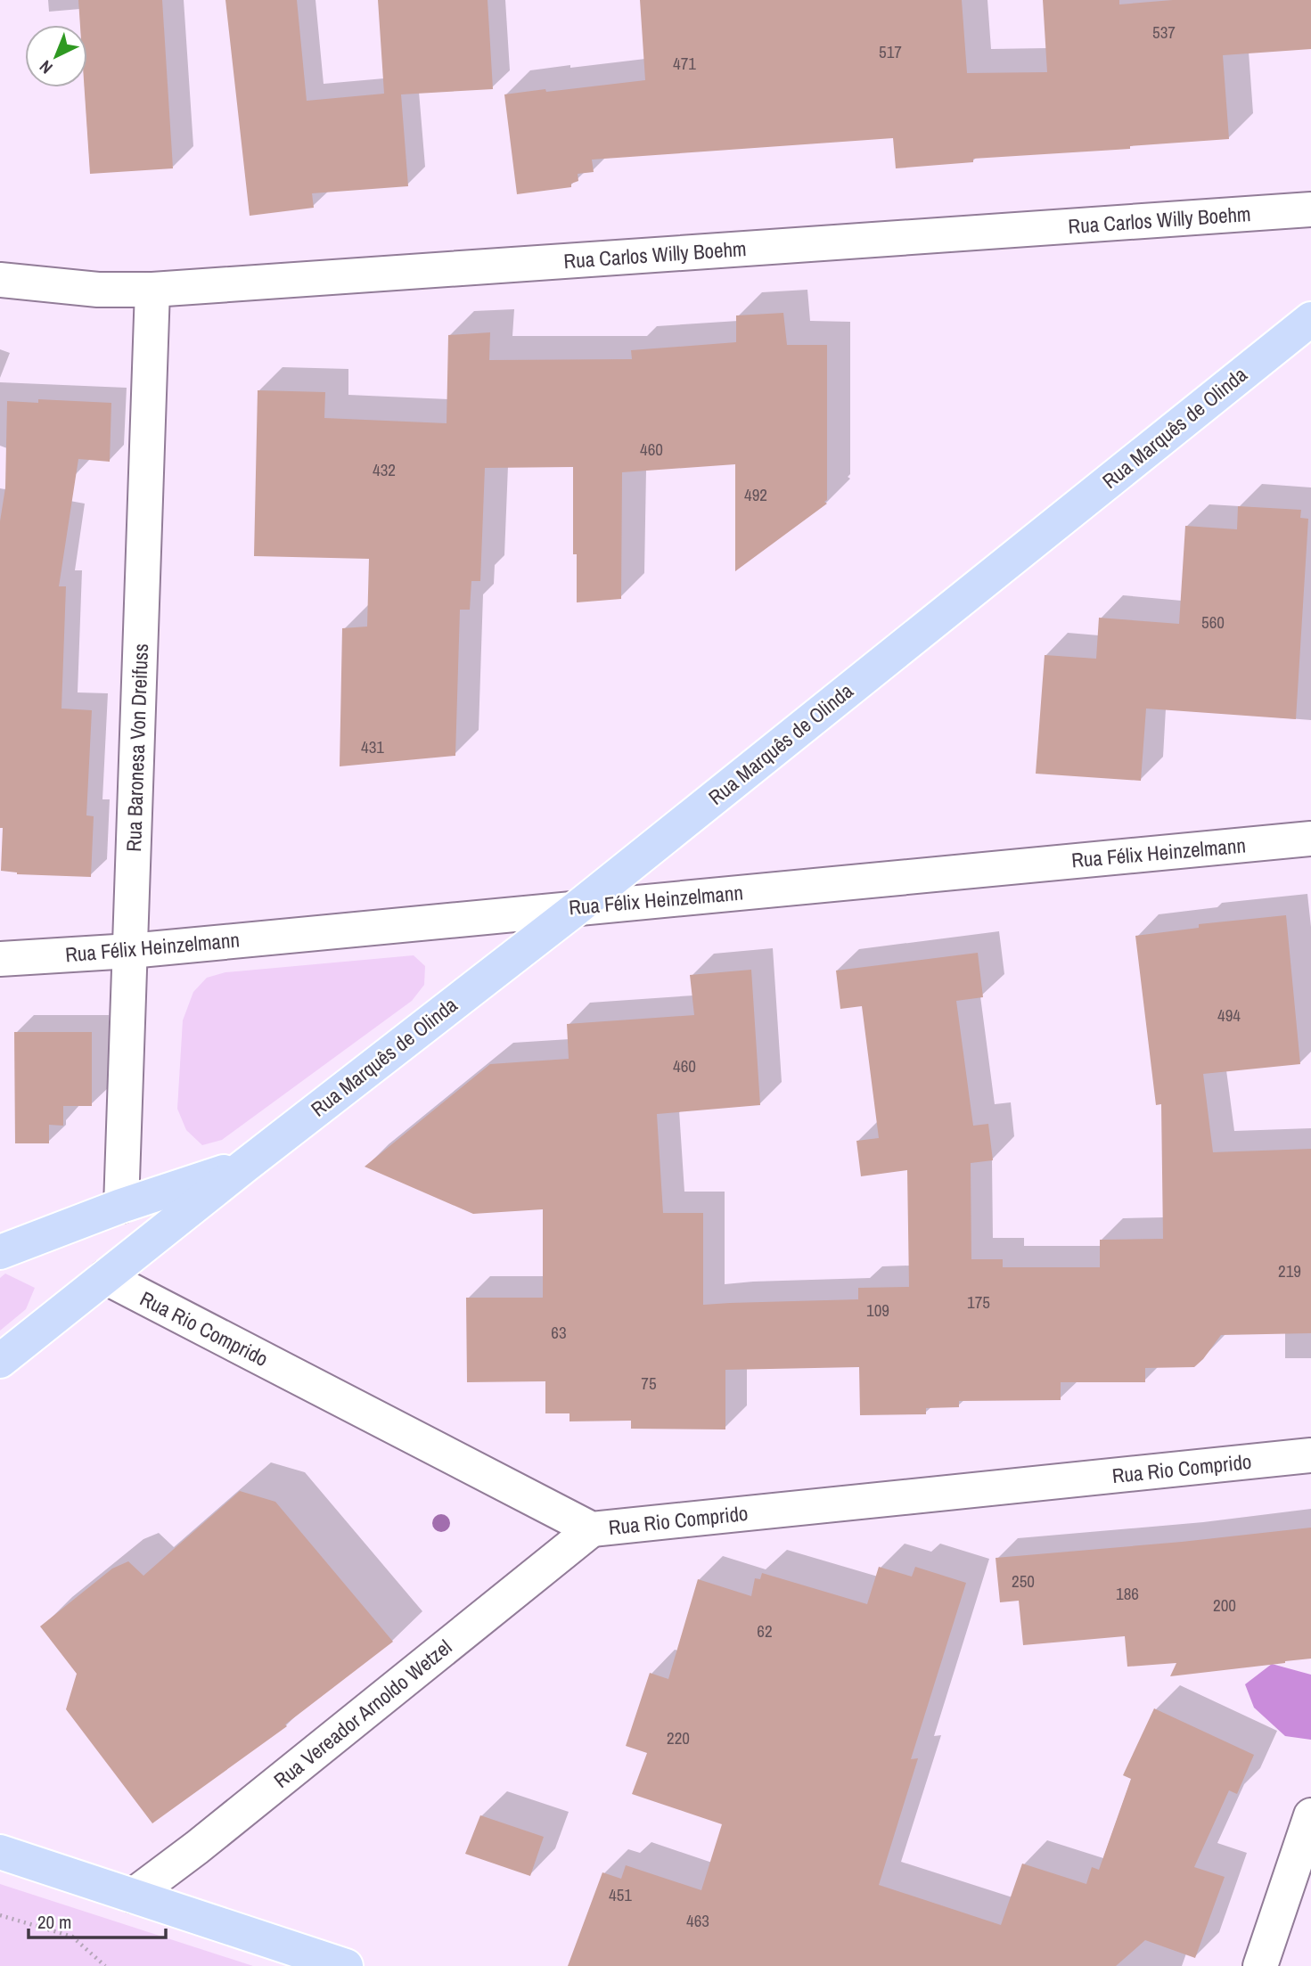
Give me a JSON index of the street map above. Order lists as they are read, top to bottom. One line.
{"streets":{"main road":["Rua Marquês de Olinda"],"street":["Rua Carlos Willy Boehm","Rua Baronesa Von Dreifuss","Rua Félix Heinzelmann","Rua Rio Comprido","Rua Vereador Arnoldo Wetzel"]},"crossings":[["Rua Carlos Willy Boehm","Rua Baronesa Von Dreifuss"],["Rua Marquês de Olinda","Rua Baronesa Von Dreifuss"],["Rua Marquês de Olinda","Rua Félix Heinzelmann"],["Rua Marquês de Olinda","Rua Rio Comprido"],["Rua Baronesa Von Dreifuss","Rua Félix Heinzelmann"],["Rua Rio Comprido","Rua Vereador Arnoldo Wetzel"]],"house_numbers":["537","517","471","460","432","492","560","431","494","460","219","175","109","63","75","250","186","200","62","220","451","463"],"scale_bar":"20 m","north":"bottom left"}
